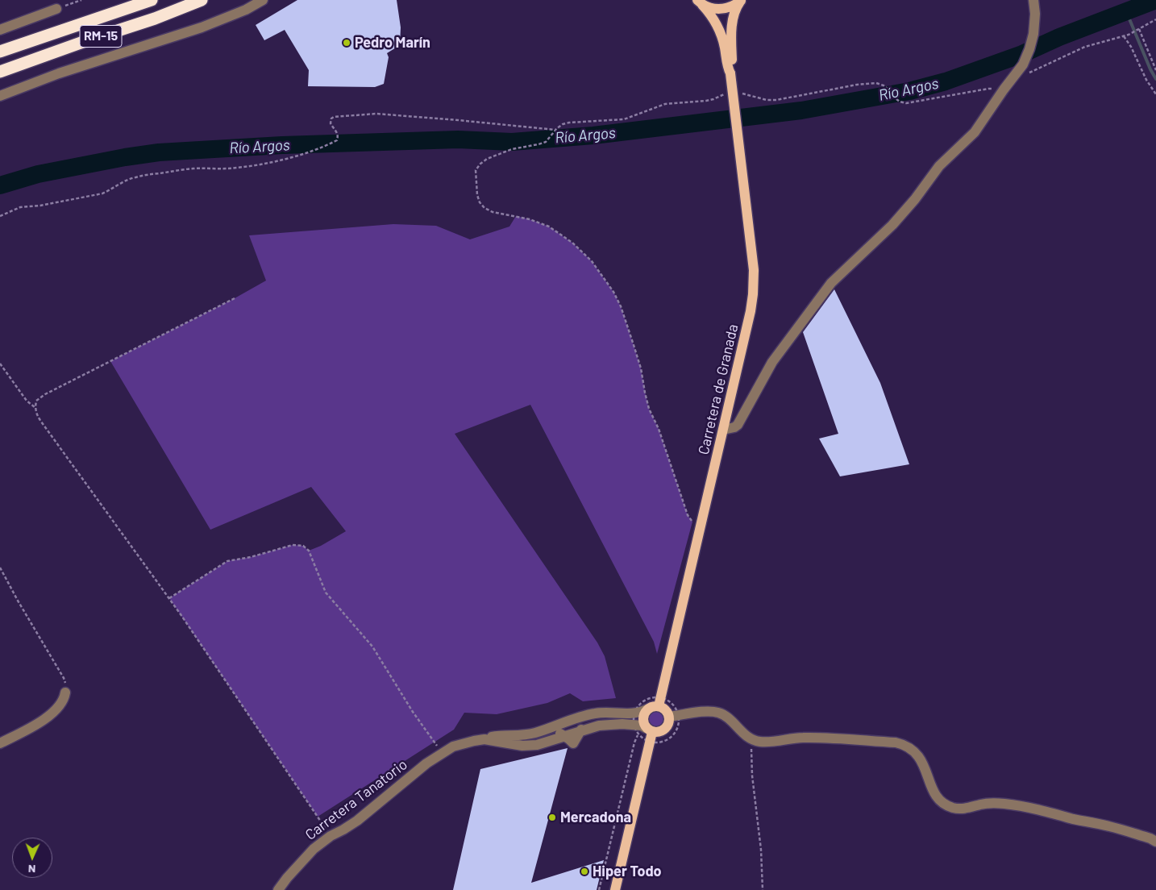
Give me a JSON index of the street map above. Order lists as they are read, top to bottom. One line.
{"streets":{"highway":["RM-15"],"main road":["Carretera de Granada"],"street":["Carretera Tanatorio"]},"water":["Río Argos"],"places":["Pedro Marín","Mercadona","Hiper Todo"],"north":"bottom"}
